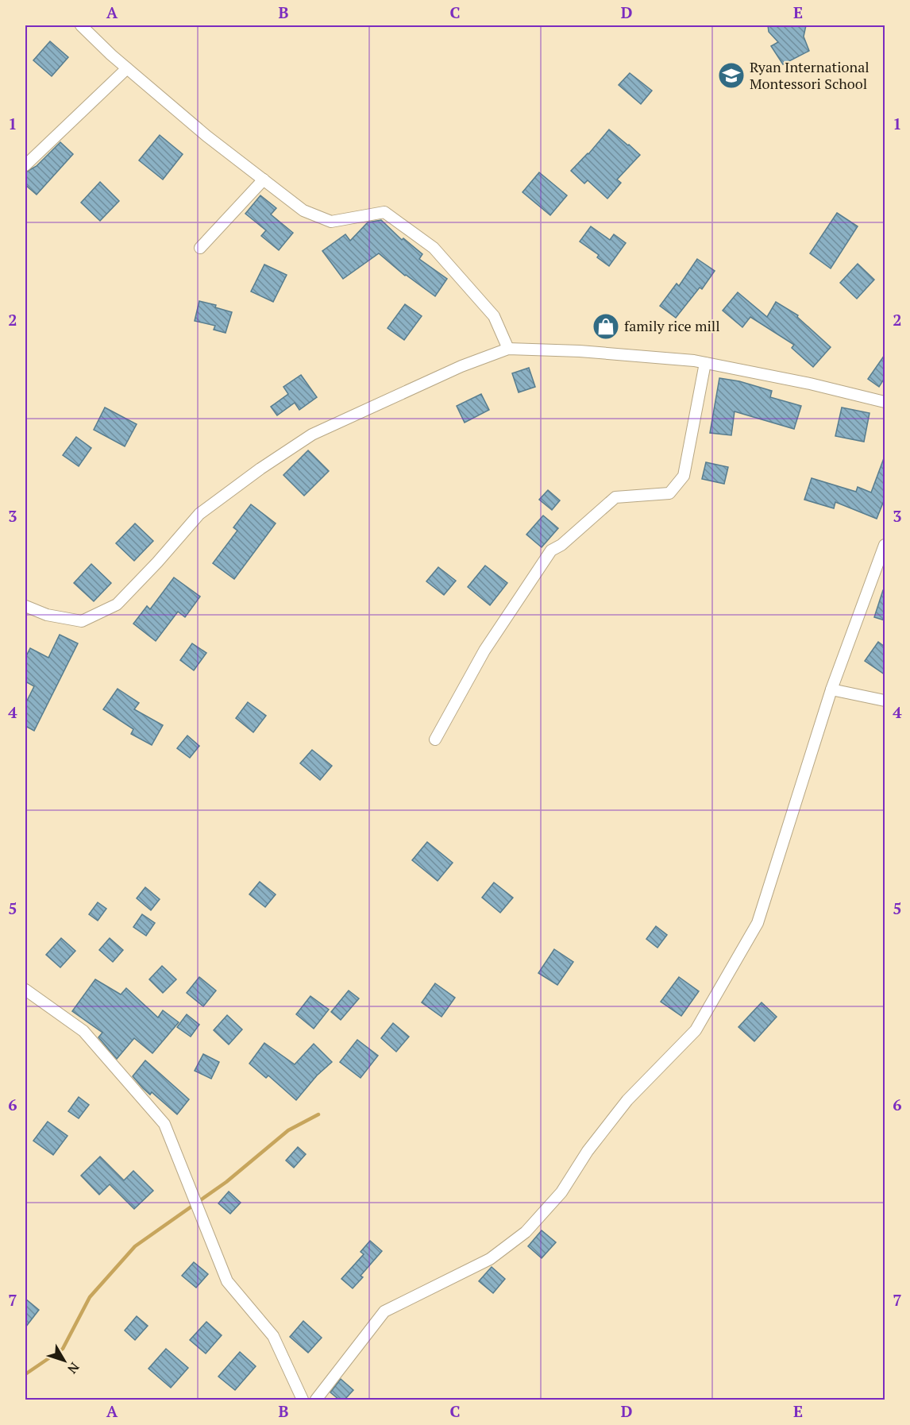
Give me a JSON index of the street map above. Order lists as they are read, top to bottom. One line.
{"places":{"school or university":["Ryan International Montessori School"],"shop":["family rice mill"]},"north":"bottom right","grid":{"columns":["A","B","C","D","E"],"rows":["1","2","3","4","5","6","7"]}}
